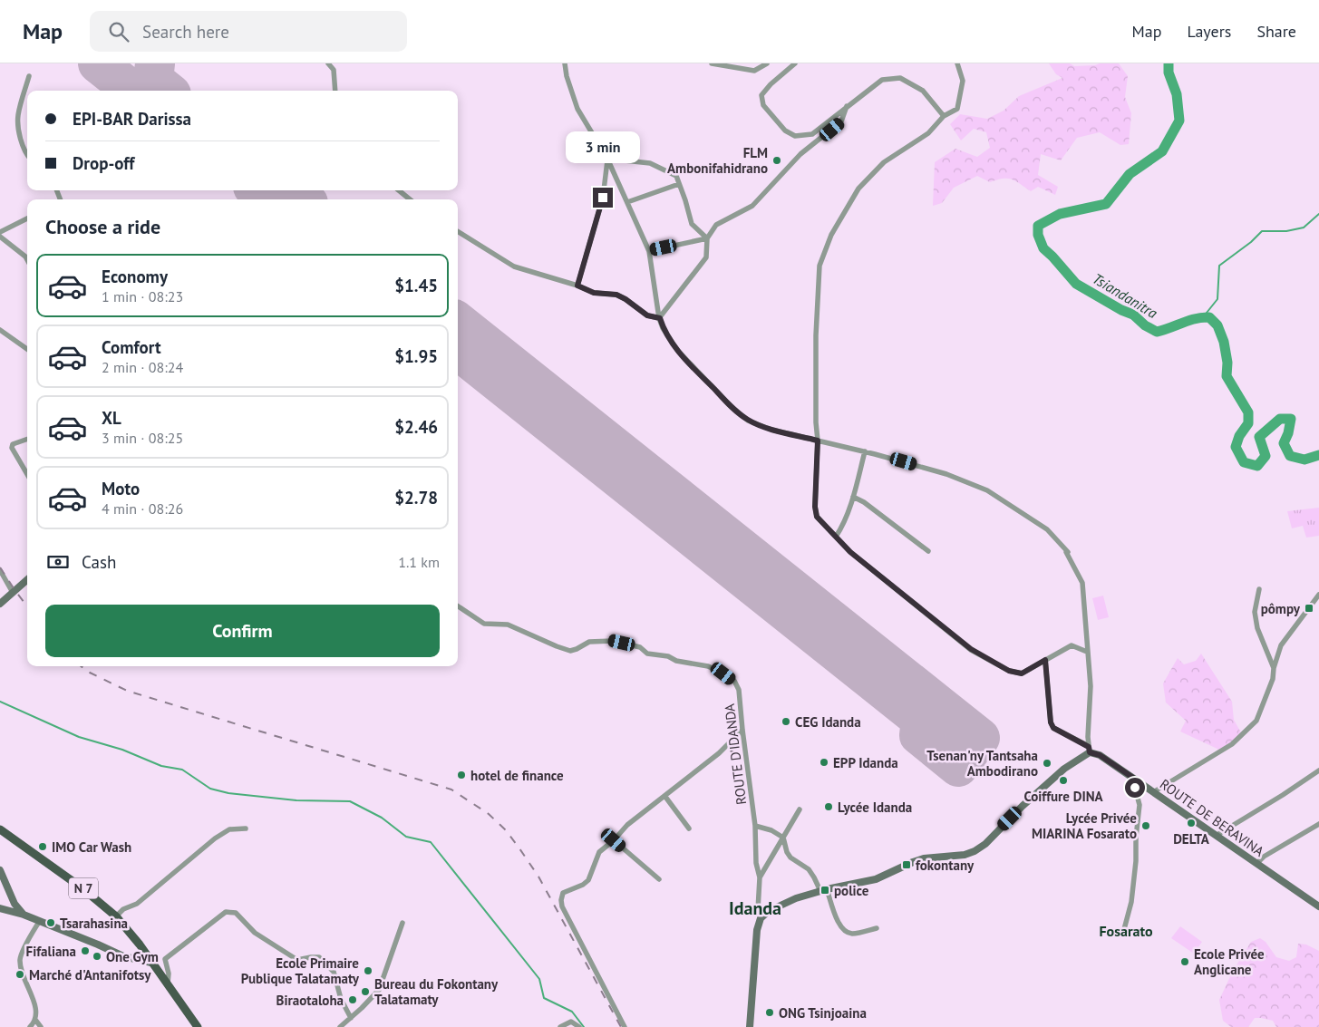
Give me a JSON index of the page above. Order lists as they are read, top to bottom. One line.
{"streets":{"main road":["N 7"],"street":["ROUTE D'IDANDA","ROUTE DE BERAVINA"]},"districts":["Idanda","Fosarato"],"water":["Tsiandanitra"],"places":{"other":["FLM Ambonifahidrano","CEG Idanda","EPP Idanda","Tsenan'ny Tantsaha Ambodirano","hotel de finance","Coiffure DINA","Lycée Idanda","DELTA","Lycée Privée MIARINA Fosarato","IMO Car Wash","Tsarahasina","Fifaliana","One Gym","Ecole Privée Anglicane","Ecole Primaire Publique Talatamaty","Marché d'Antanifotsy","Bureau du Fokontany Talatamaty","Biraotaloha","ONG Tsinjoaina"],"transit":["pômpy","fokontany","police"]},"page":{"header":"Map","search":"Search here","nav":["Map","Layers","Share"],"banner":["EPI-BAR Darissa","Drop-off"],"bubble":"3 min","heading":"Choose a ride","list":[{"name":"Economy","note":"1 min · 08:23","value":"$1.45"},{"name":"Comfort","note":"2 min · 08:24","value":"$1.95"},{"name":"XL","note":"3 min · 08:25","value":"$2.46"},{"name":"Moto","note":"4 min · 08:26","value":"$2.78"}],"pay":["Cash","1.1 km"],"buttons":"Confirm"}}
